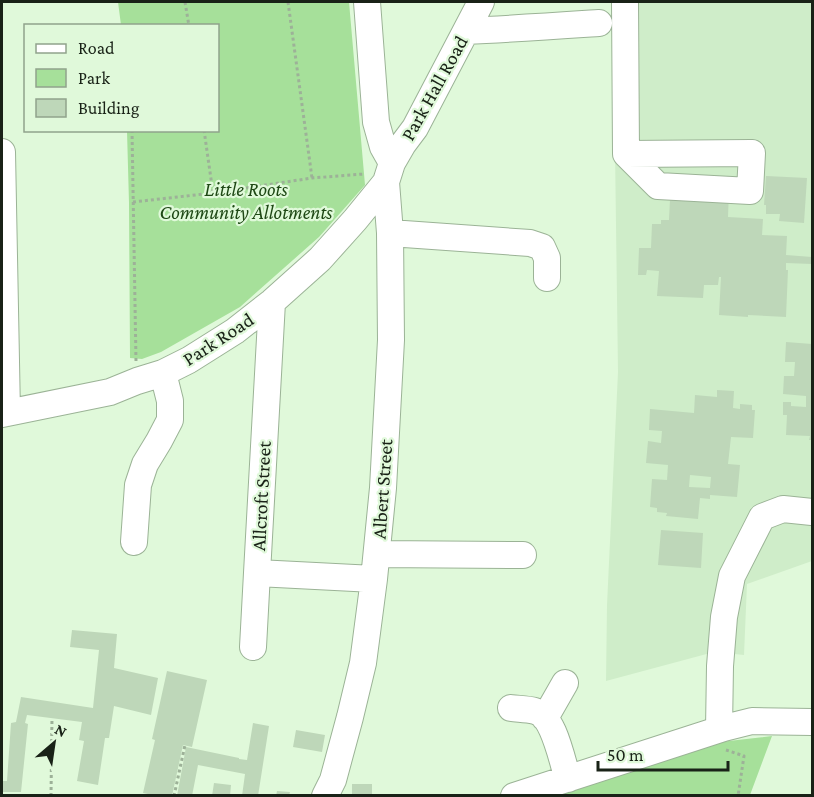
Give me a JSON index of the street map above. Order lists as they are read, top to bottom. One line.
{"streets":{"street":["Park Hall Road","Park Road","Albert Street","Allcroft Street"]},"crossings":[["Park Hall Road","Park Road"],["Park Hall Road","Albert Street"],["Park Road","Albert Street"],["Park Road","Allcroft Street"],["Albert Street","Allcroft Street"]],"parks":["Little Roots Community Allotments"],"legend":["Road","Park","Building"],"scale_bar":"50 m","north":"top right"}
